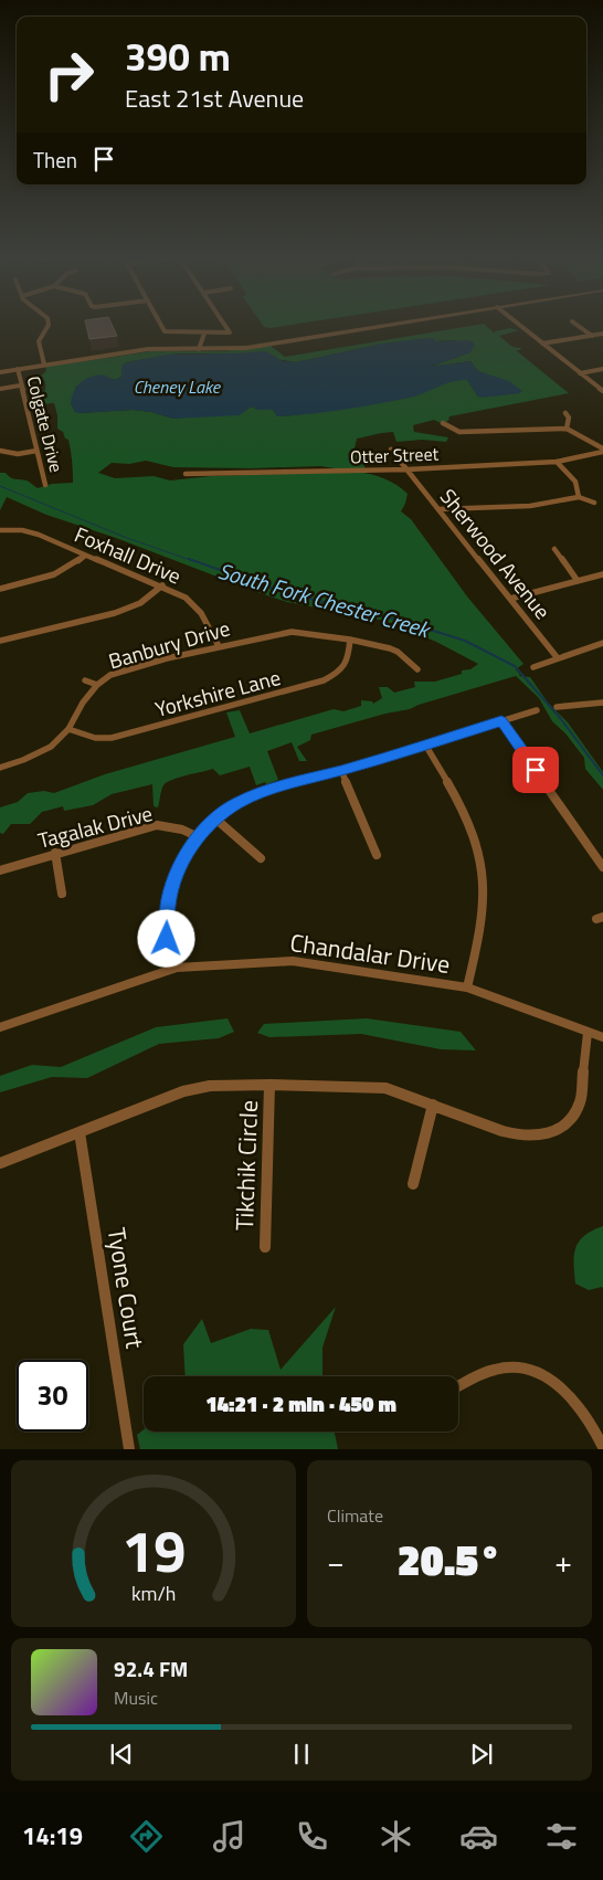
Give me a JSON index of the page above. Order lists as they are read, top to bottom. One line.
{"streets":{"street":["Colgate Drive","Otter Street","Sherwood Avenue","Foxhall Drive","Banbury Drive","Yorkshire Lane","Tagalak Drive","Chandalar Drive","Tikchik Circle","Tyone Court"]},"crossings":[["Otter Street","Sherwood Avenue"],["Foxhall Drive","Banbury Drive"],["Banbury Drive","Yorkshire Lane"]],"water":["Cheney Lake","South Fork Chester Creek"],"page":{"turn":["390 m","East 21st Avenue"],"then":"Then","limit":"30","trip":"14:21 · 2 min · 450 m","tile":"Climate","heat":["−","20.5°","+"],"song":["92.4 FM","Music"],"tabs":"14:19","gauge":["19","km/h"]}}
